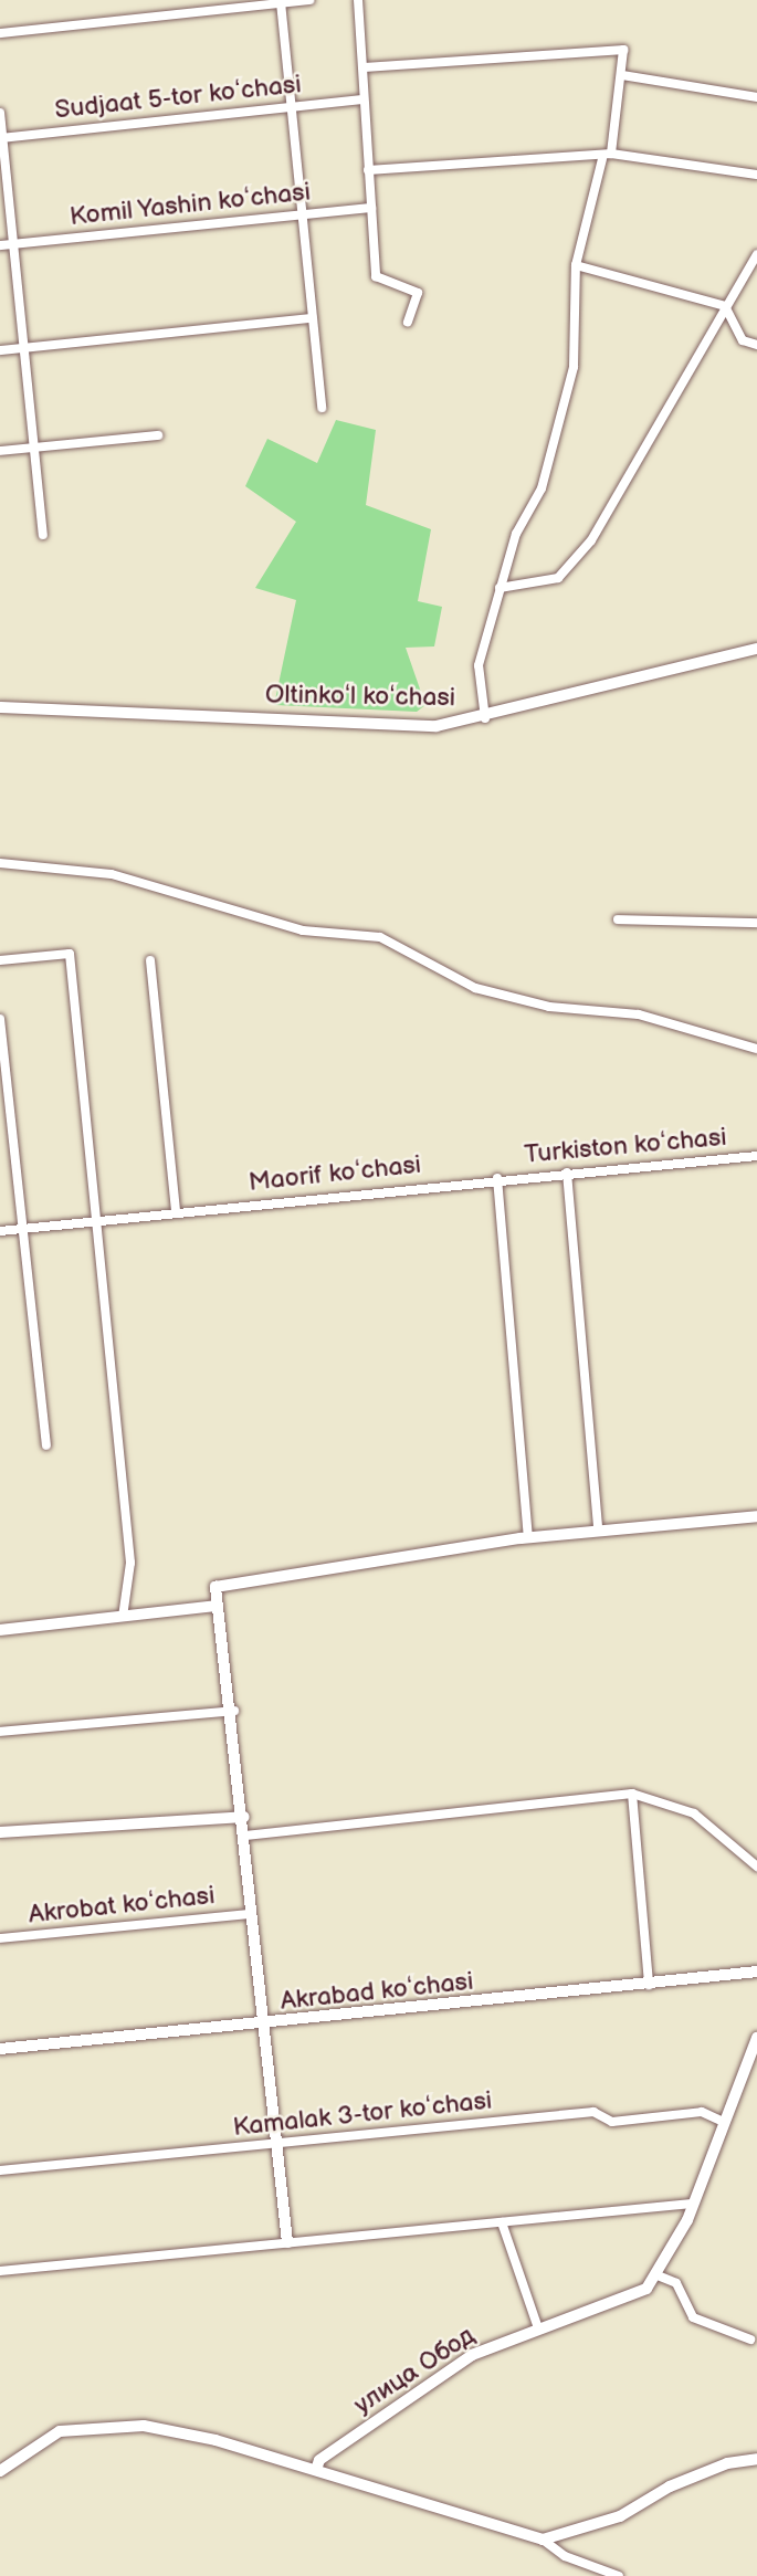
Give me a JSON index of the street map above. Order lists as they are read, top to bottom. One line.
{"streets":{"main road":["Oltinkoʻl koʻchasi"],"street":["Sudjaat 5-tor koʻchasi","Komil Yashin koʻchasi","Turkiston koʻchasi","Maorif koʻchasi","Akrobat koʻchasi","Akrabad koʻchasi","Kamalak 3-tor koʻchasi","улица Обод"]},"crossings":[["Turkiston koʻchasi","Maorif koʻchasi"]]}
